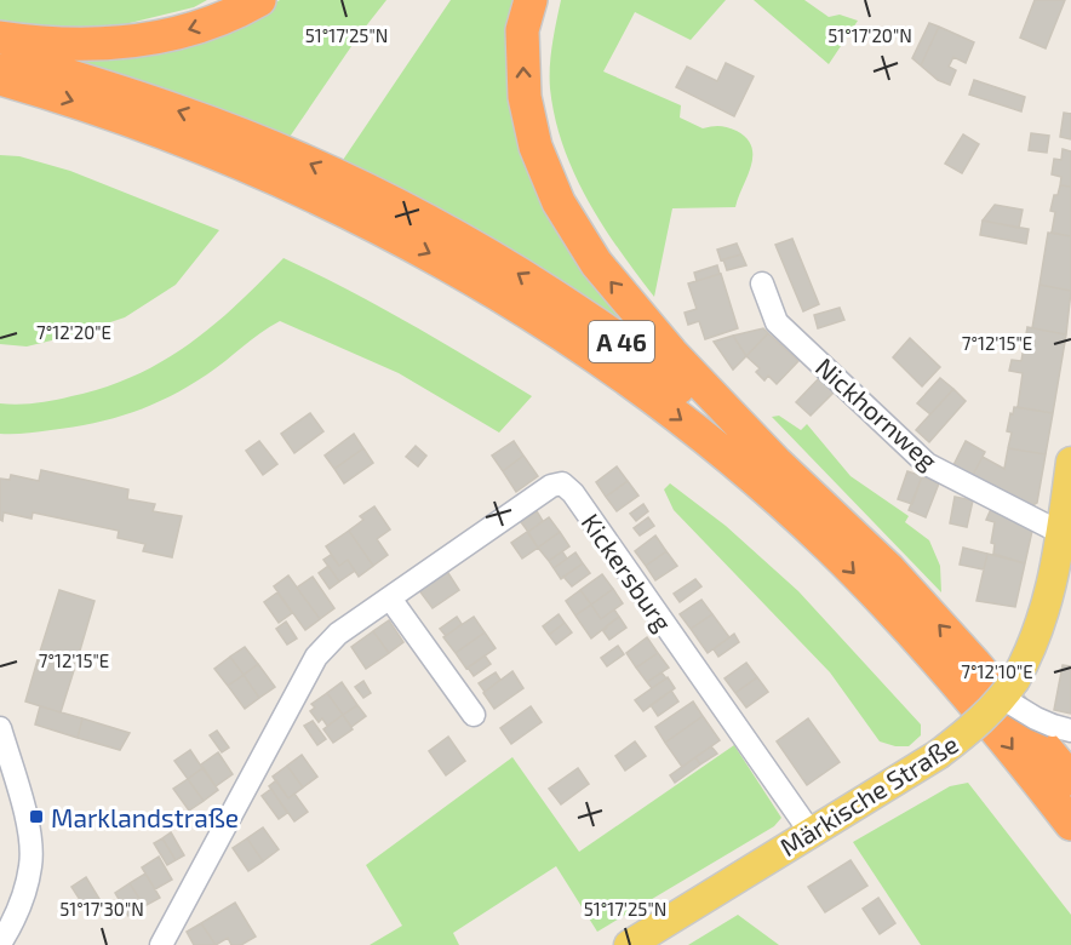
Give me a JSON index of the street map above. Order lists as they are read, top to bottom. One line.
{"streets":{"highway":["A 46"],"main road":["Märkische Straße"],"street":["Nickhornweg","Kickersburg"]},"crossings":[["Nickhornweg","Märkische Straße"],["Kickersburg","Märkische Straße"]],"places":{"transit":["Marklandstraße"]},"coordinates":["51°17'25\"N","51°17'20\"N","7°12'20\"E","7°12'15\"E","7°12'10\"E","51°17'30\"N"]}
